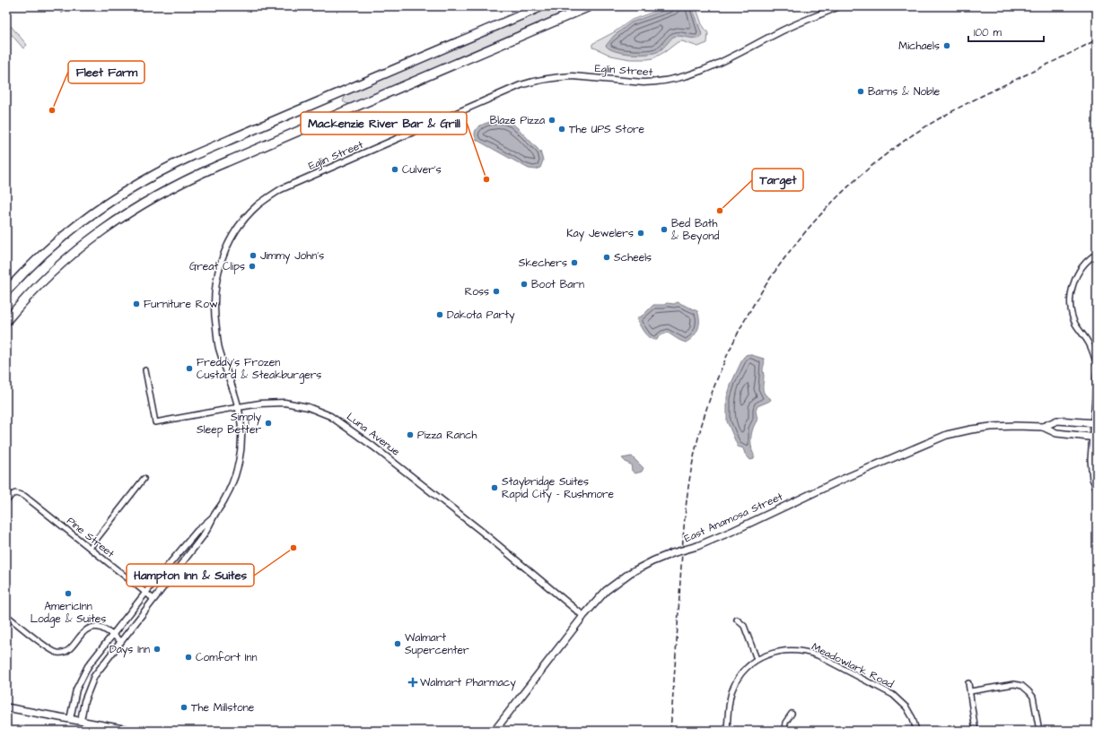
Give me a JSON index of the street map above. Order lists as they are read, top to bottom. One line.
{"streets":{"main road":["East Anamosa Street"],"street":["Eglin Street","Luna Avenue","Pine Street","Meadowlark Road"]},"crossings":[["Eglin Street","Luna Avenue"],["Eglin Street","Pine Street"],["Luna Avenue","East Anamosa Street"]],"places":{"other":["Michaels","Barns & Noble","Fleet Farm","Blaze Pizza","The UPS Store","Culver's","Mackenzie River Bar & Grill","Target","Bed Bath & Beyond","Kay Jewelers","Jimmy John's","Scheels","Skechers","Great Clips","Boot Barn","Ross","Furniture Row","Dakota Party","Freddy's Frozen Custard & Steakburgers","Simply Sleep Better","Pizza Ranch","Staybridge Suites Rapid City - Rushmore","Hampton Inn & Suites","AmericInn Lodge & Suites","Walmart Supercenter","Days Inn","Comfort Inn","The Millstone"],"health":["Walmart Pharmacy"]},"scale_bar":"100 m"}
